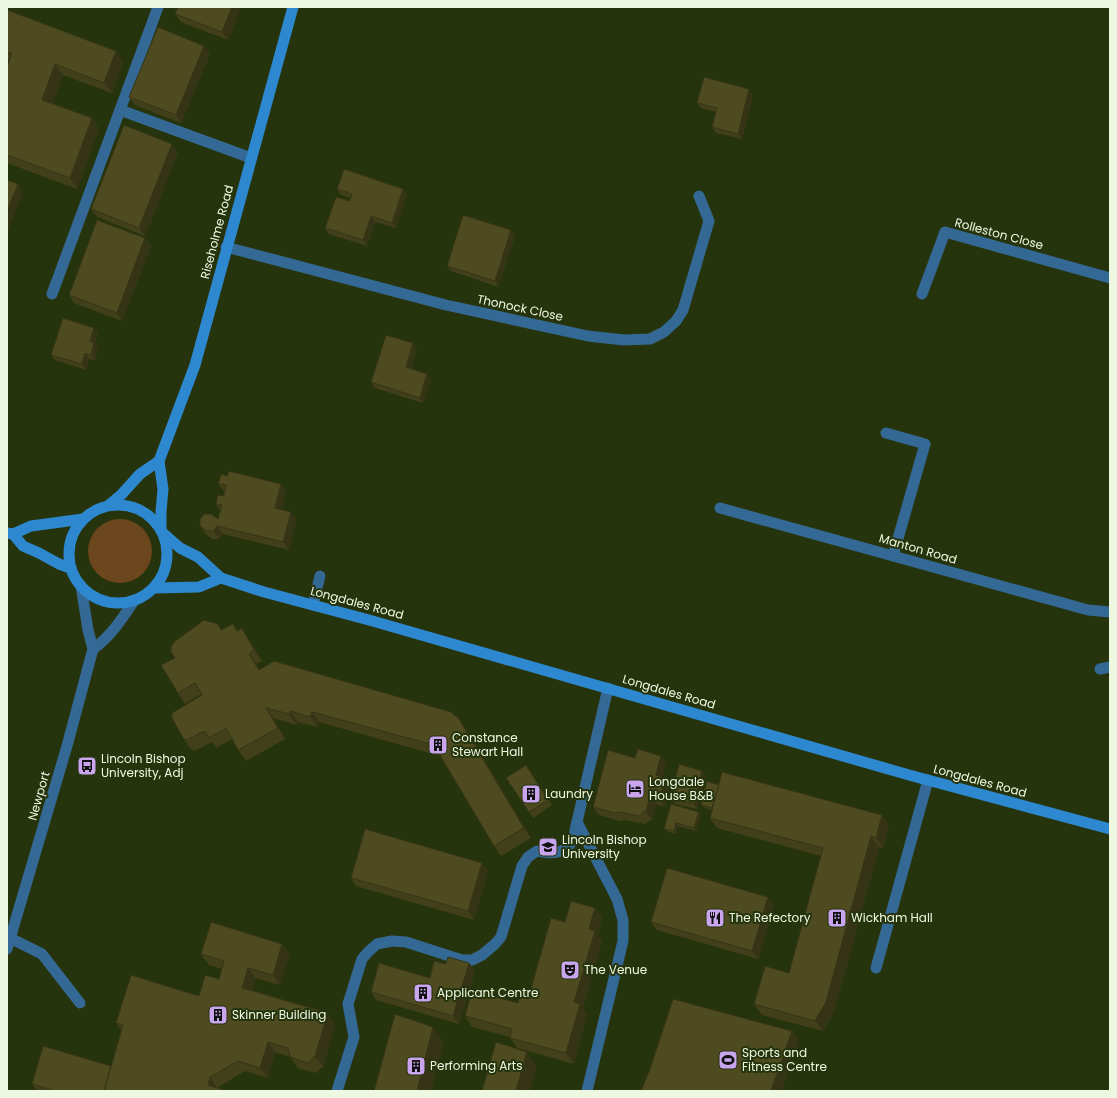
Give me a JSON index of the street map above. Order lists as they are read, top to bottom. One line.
{"streets":{"main road":["Riseholme Road","Longdales Road"],"street":["Rolleston Close","Thonock Close","Manton Road","Newport"]},"crossings":[["Riseholme Road","Thonock Close"],["Longdales Road","Newport"]],"places":{"building":["Constance Stewart Hall","Laundry","Wickham Hall","Applicant Centre","Skinner Building","Performing Arts"],"bus stop":["Lincoln Bishop University, Adj"],"hotel":["Longdale House B&B"],"school or university":["Lincoln Bishop University"],"restaurant":["The Refectory"],"theatre":["The Venue"],"sports":["Sports and Fitness Centre"]}}
